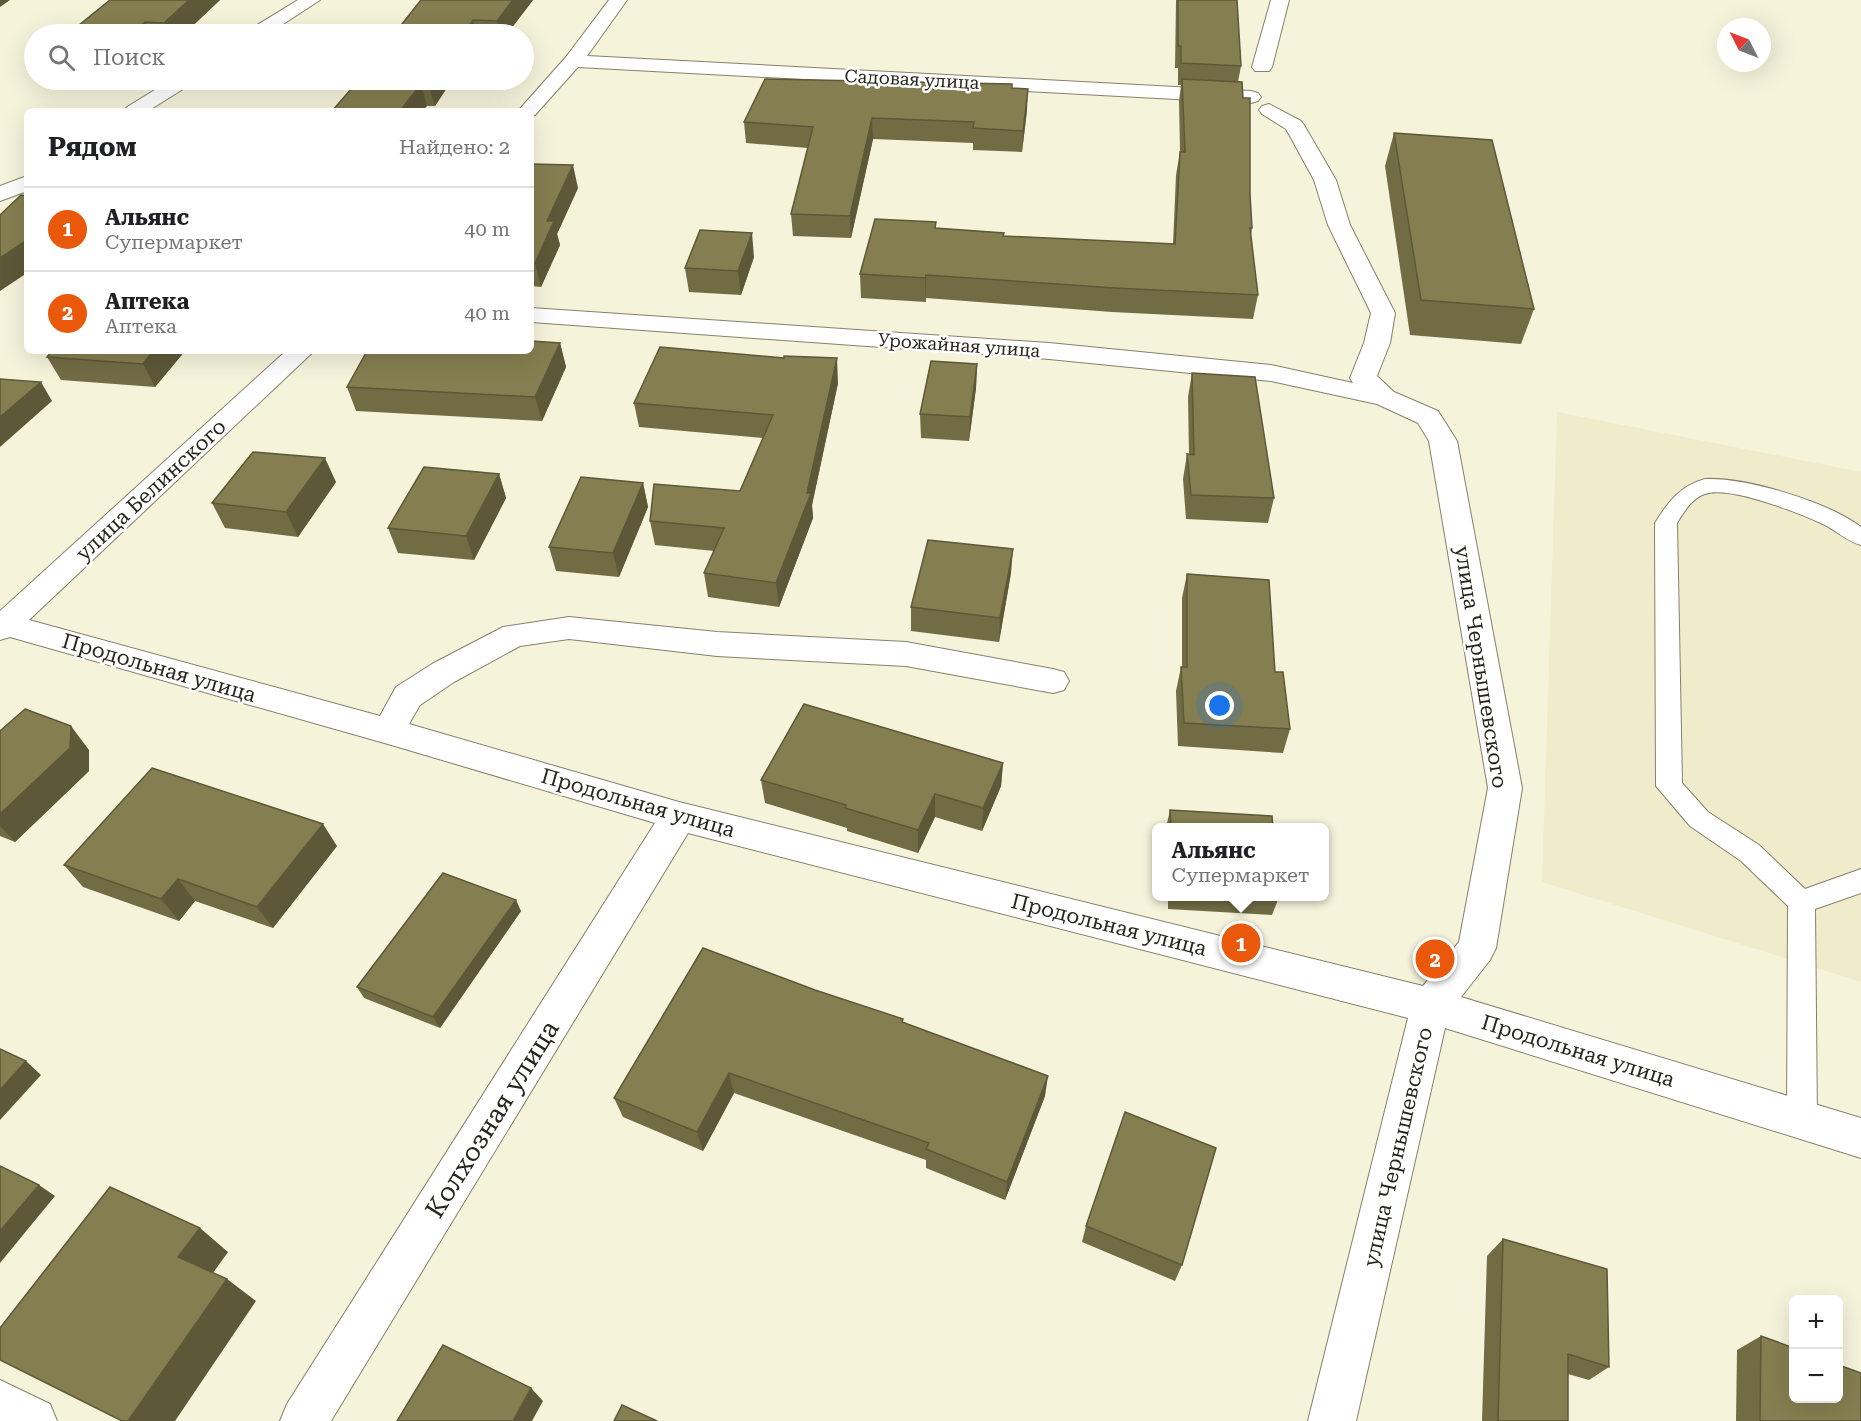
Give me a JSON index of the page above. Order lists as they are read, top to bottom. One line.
{"streets":{"street":["Садовая улица","Урожайная улица","улица Белинского","улица Чернышевского","Продольная улица","Колхозная улица"]},"crossings":[["Садовая улица","улица Чернышевского"],["Урожайная улица","улица Чернышевского"],["улица Белинского","Продольная улица"],["улица Чернышевского","Продольная улица"],["Продольная улица","Колхозная улица"]],"north":"top left","page":{"search":"Поиск","heading":["Рядом","Найдено: 2"],"list":[{"mark":"1","name":"Альянс","note":"Супермаркет","value":"40 m"},{"mark":"2","name":"Аптека","note":"Аптека","value":"40 m"}],"popup":["Альянс","Супермаркет"],"pins":["1","2"],"map_buttons":["+","−"]}}
